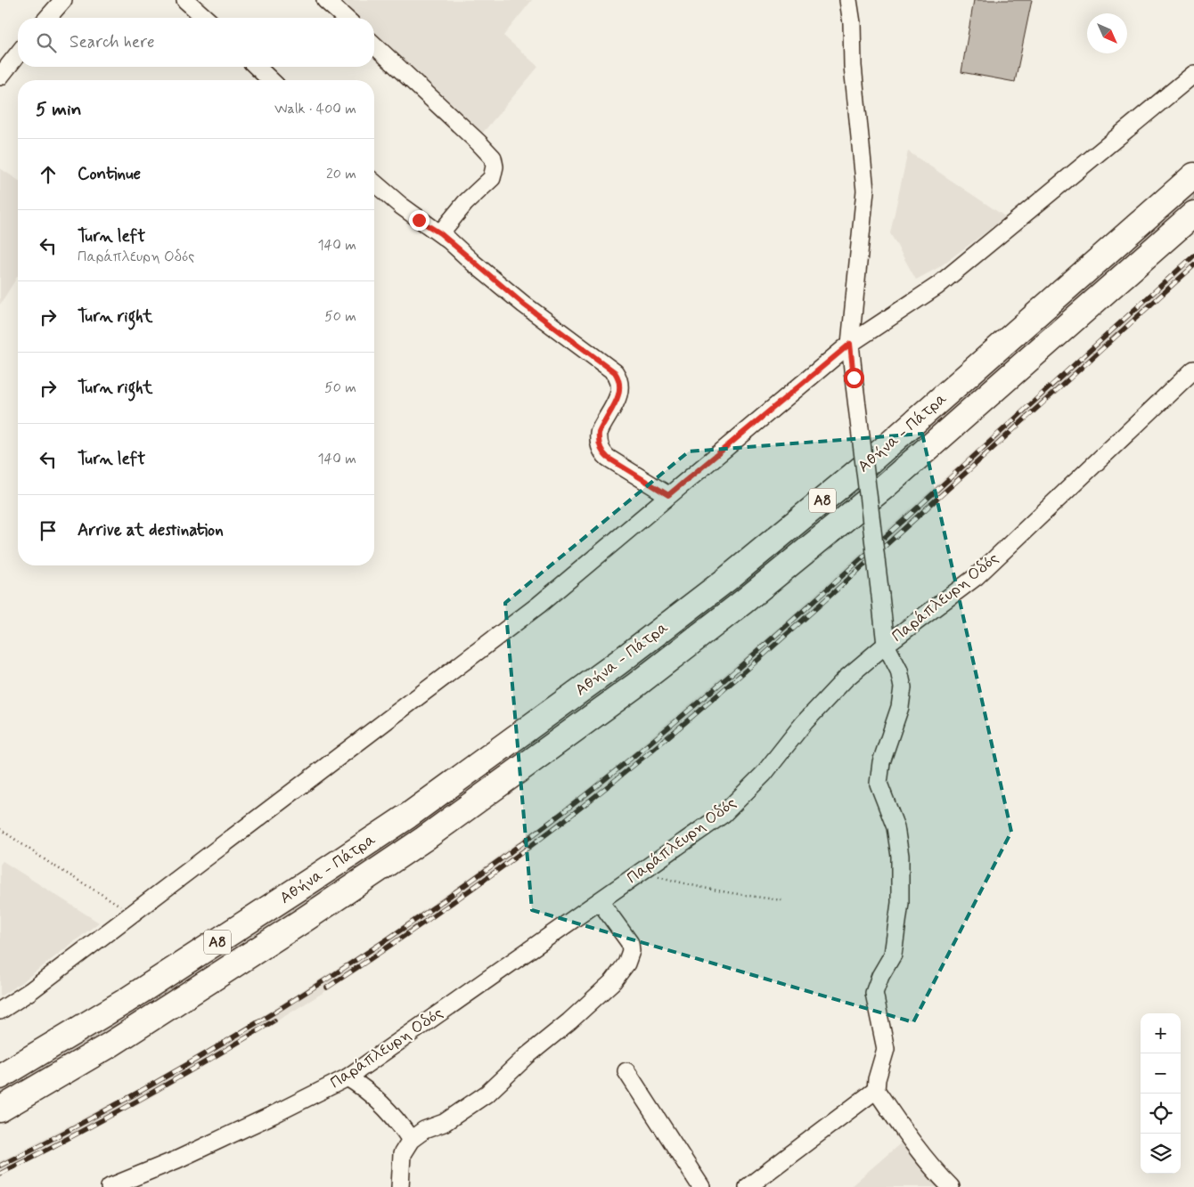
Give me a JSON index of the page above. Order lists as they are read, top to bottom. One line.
{"streets":{"highway":["Αθήνα - Πάτρα","Α8"],"street":["Παράπλευρη Οδός"]},"north":"bottom right","page":{"search":"Search here","heading":["5 min","Walk · 400 m"],"list":[["Continue","20 m"],["Turn left","Παράπλευρη Οδός","140 m"],["Turn right","50 m"],["Turn right","50 m"],["Turn left","140 m"],"Arrive at destination"],"map_buttons":["+","−"]}}
